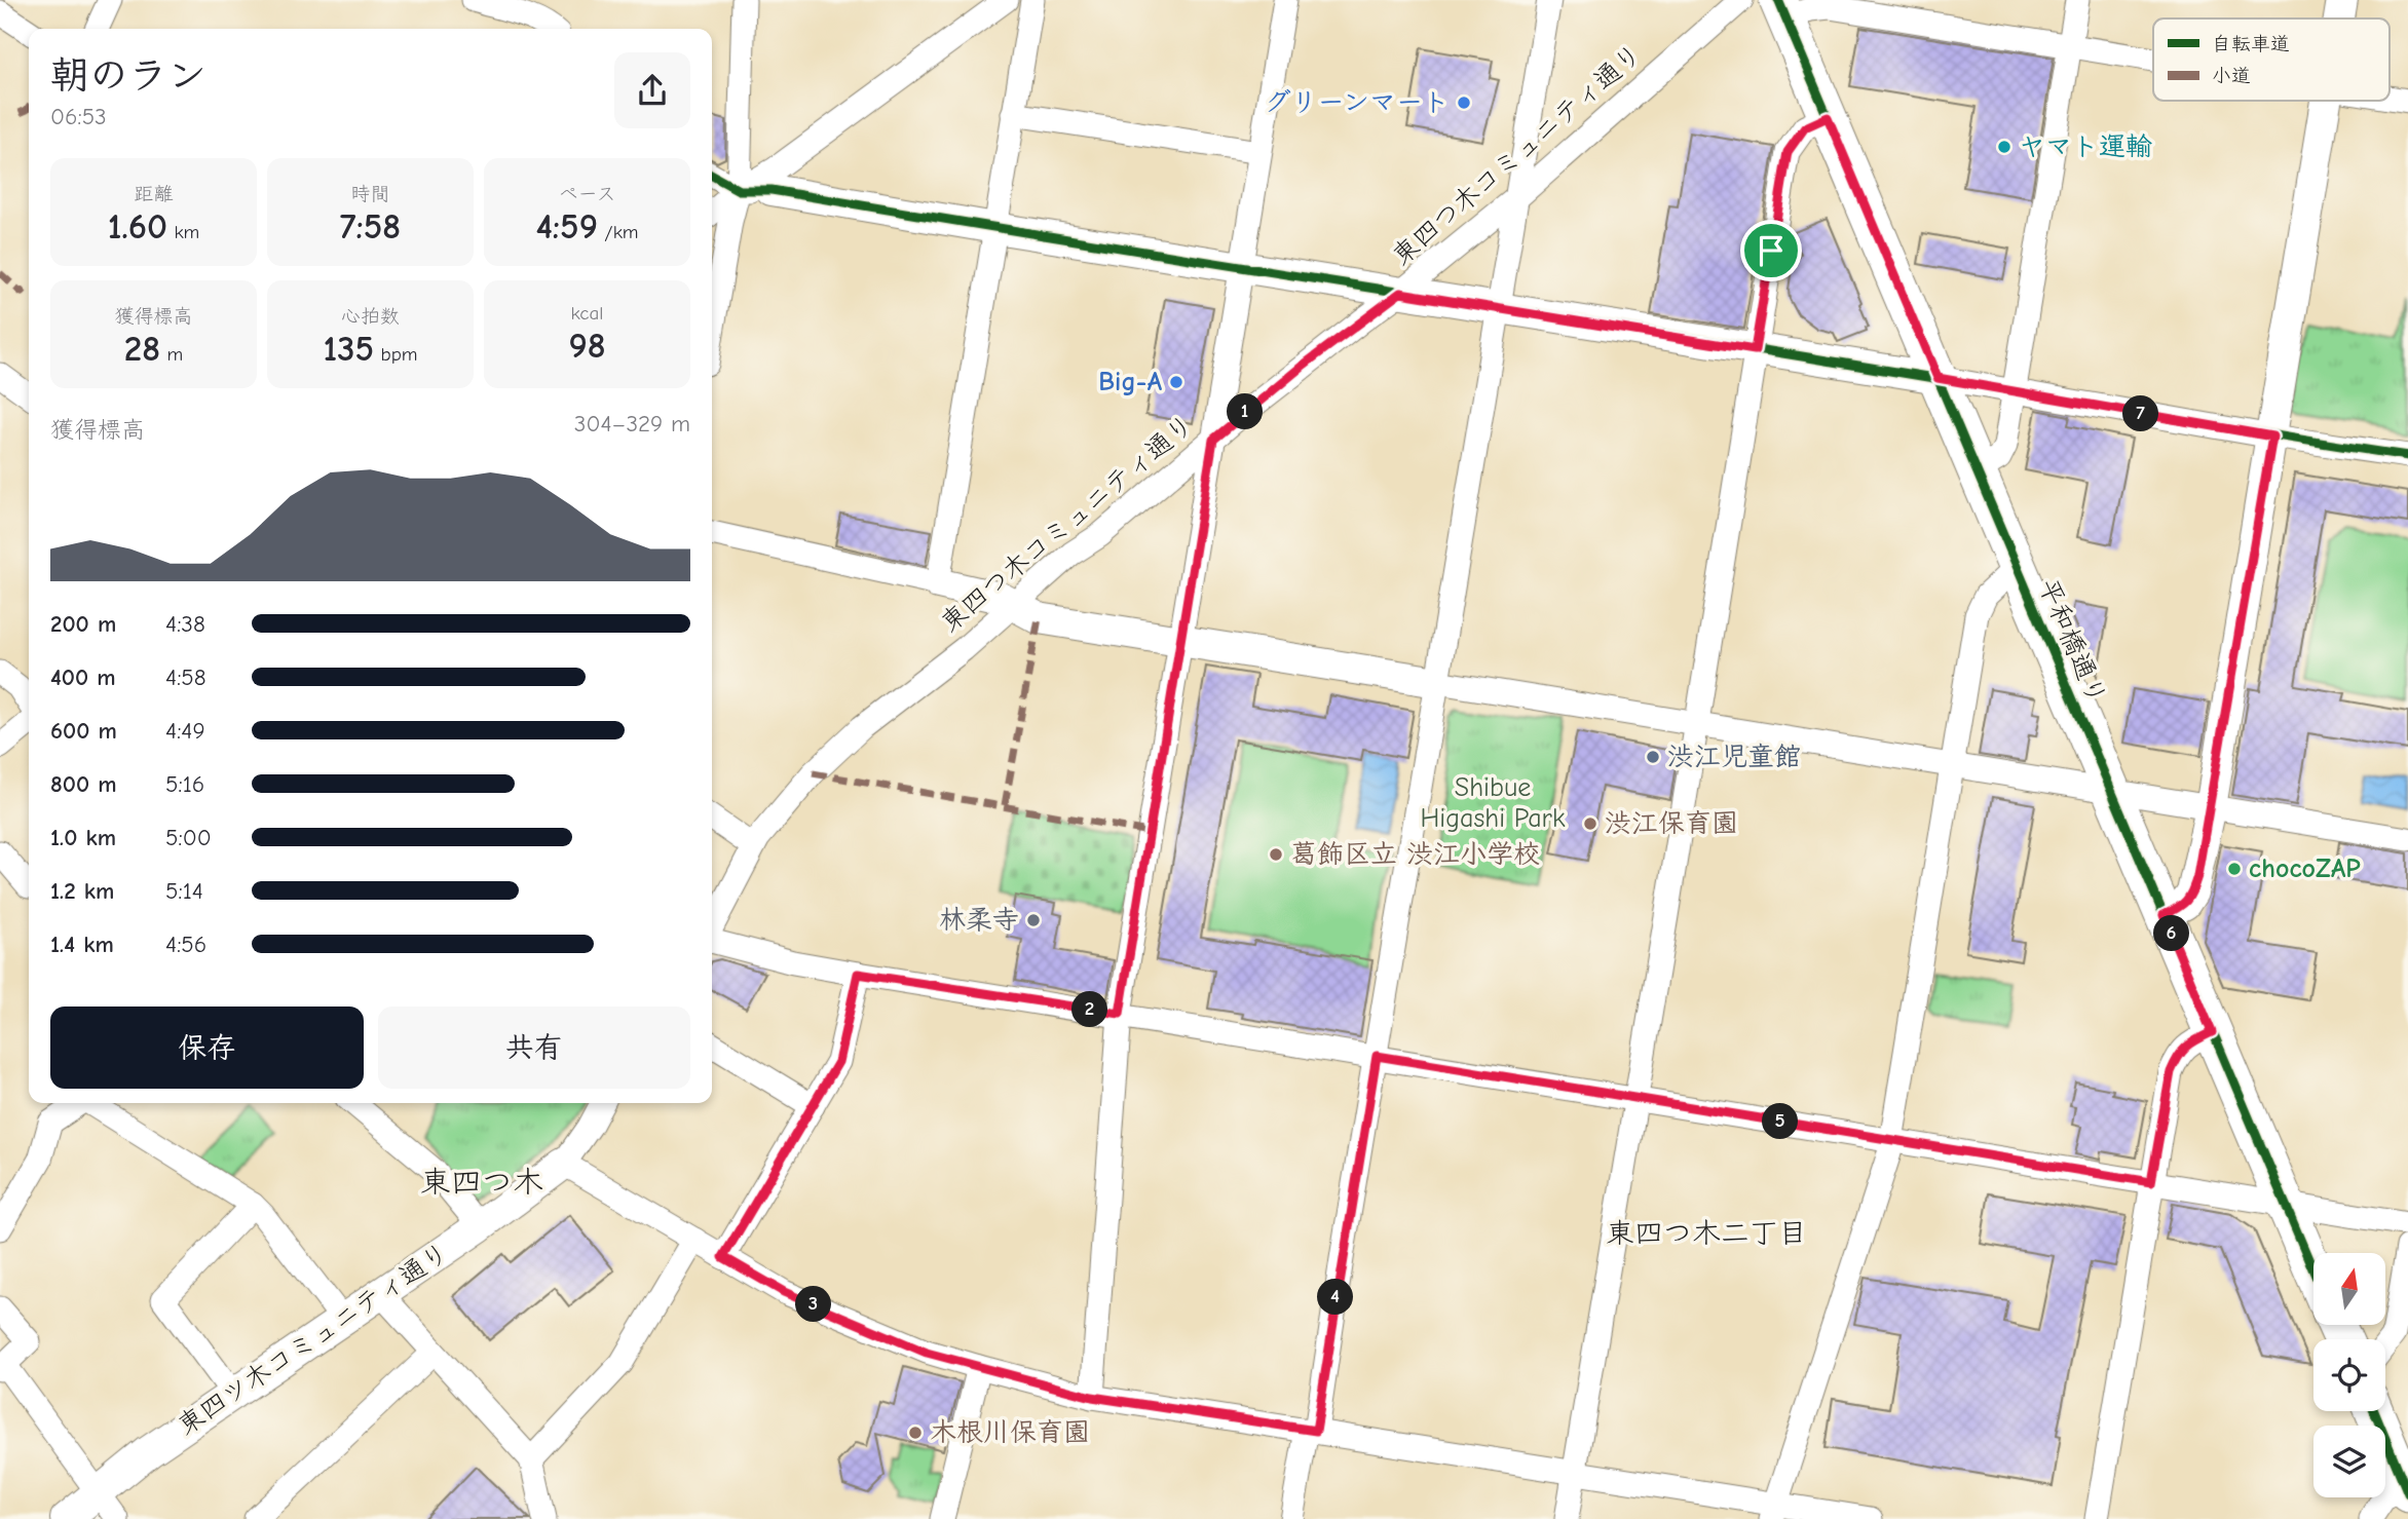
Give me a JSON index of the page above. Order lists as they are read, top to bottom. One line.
{"streets":{"main road":["平和橋通り"],"street":["東四つ木コミュニティ通り","東四ツ木コミュニティ通り"]},"districts":["東四つ木","東四つ木二丁目"],"parks":["Shibue Higashi Park"],"places":["グリーンマート","ヤマト運輸","Big-A","渋江児童館","渋江保育園","葛飾区立 渋江小学校","chocoZAP","林柔寺","木根川保育園"],"legend":["自転車道","小道"],"north":"top","page":{"heading":["朝のラン","06:53"],"stats":[["距離","1.60 km"],["時間","7:58"],["ペース","4:59 /km"],["獲得標高","28 m"],["心拍数","135 bpm"],["kcal","98"]],"pins":["1","7","6","2","5","4","3"],"chart":["獲得標高","304–329 m"],"list":[{"name":"200 m","note":"4:38"},{"name":"400 m","note":"4:58"},{"name":"600 m","note":"4:49"},{"name":"800 m","note":"5:16"},{"name":"1.0 km","note":"5:00"},{"name":"1.2 km","note":"5:14"},{"name":"1.4 km","note":"4:56"}],"buttons":["保存","共有"]}}
